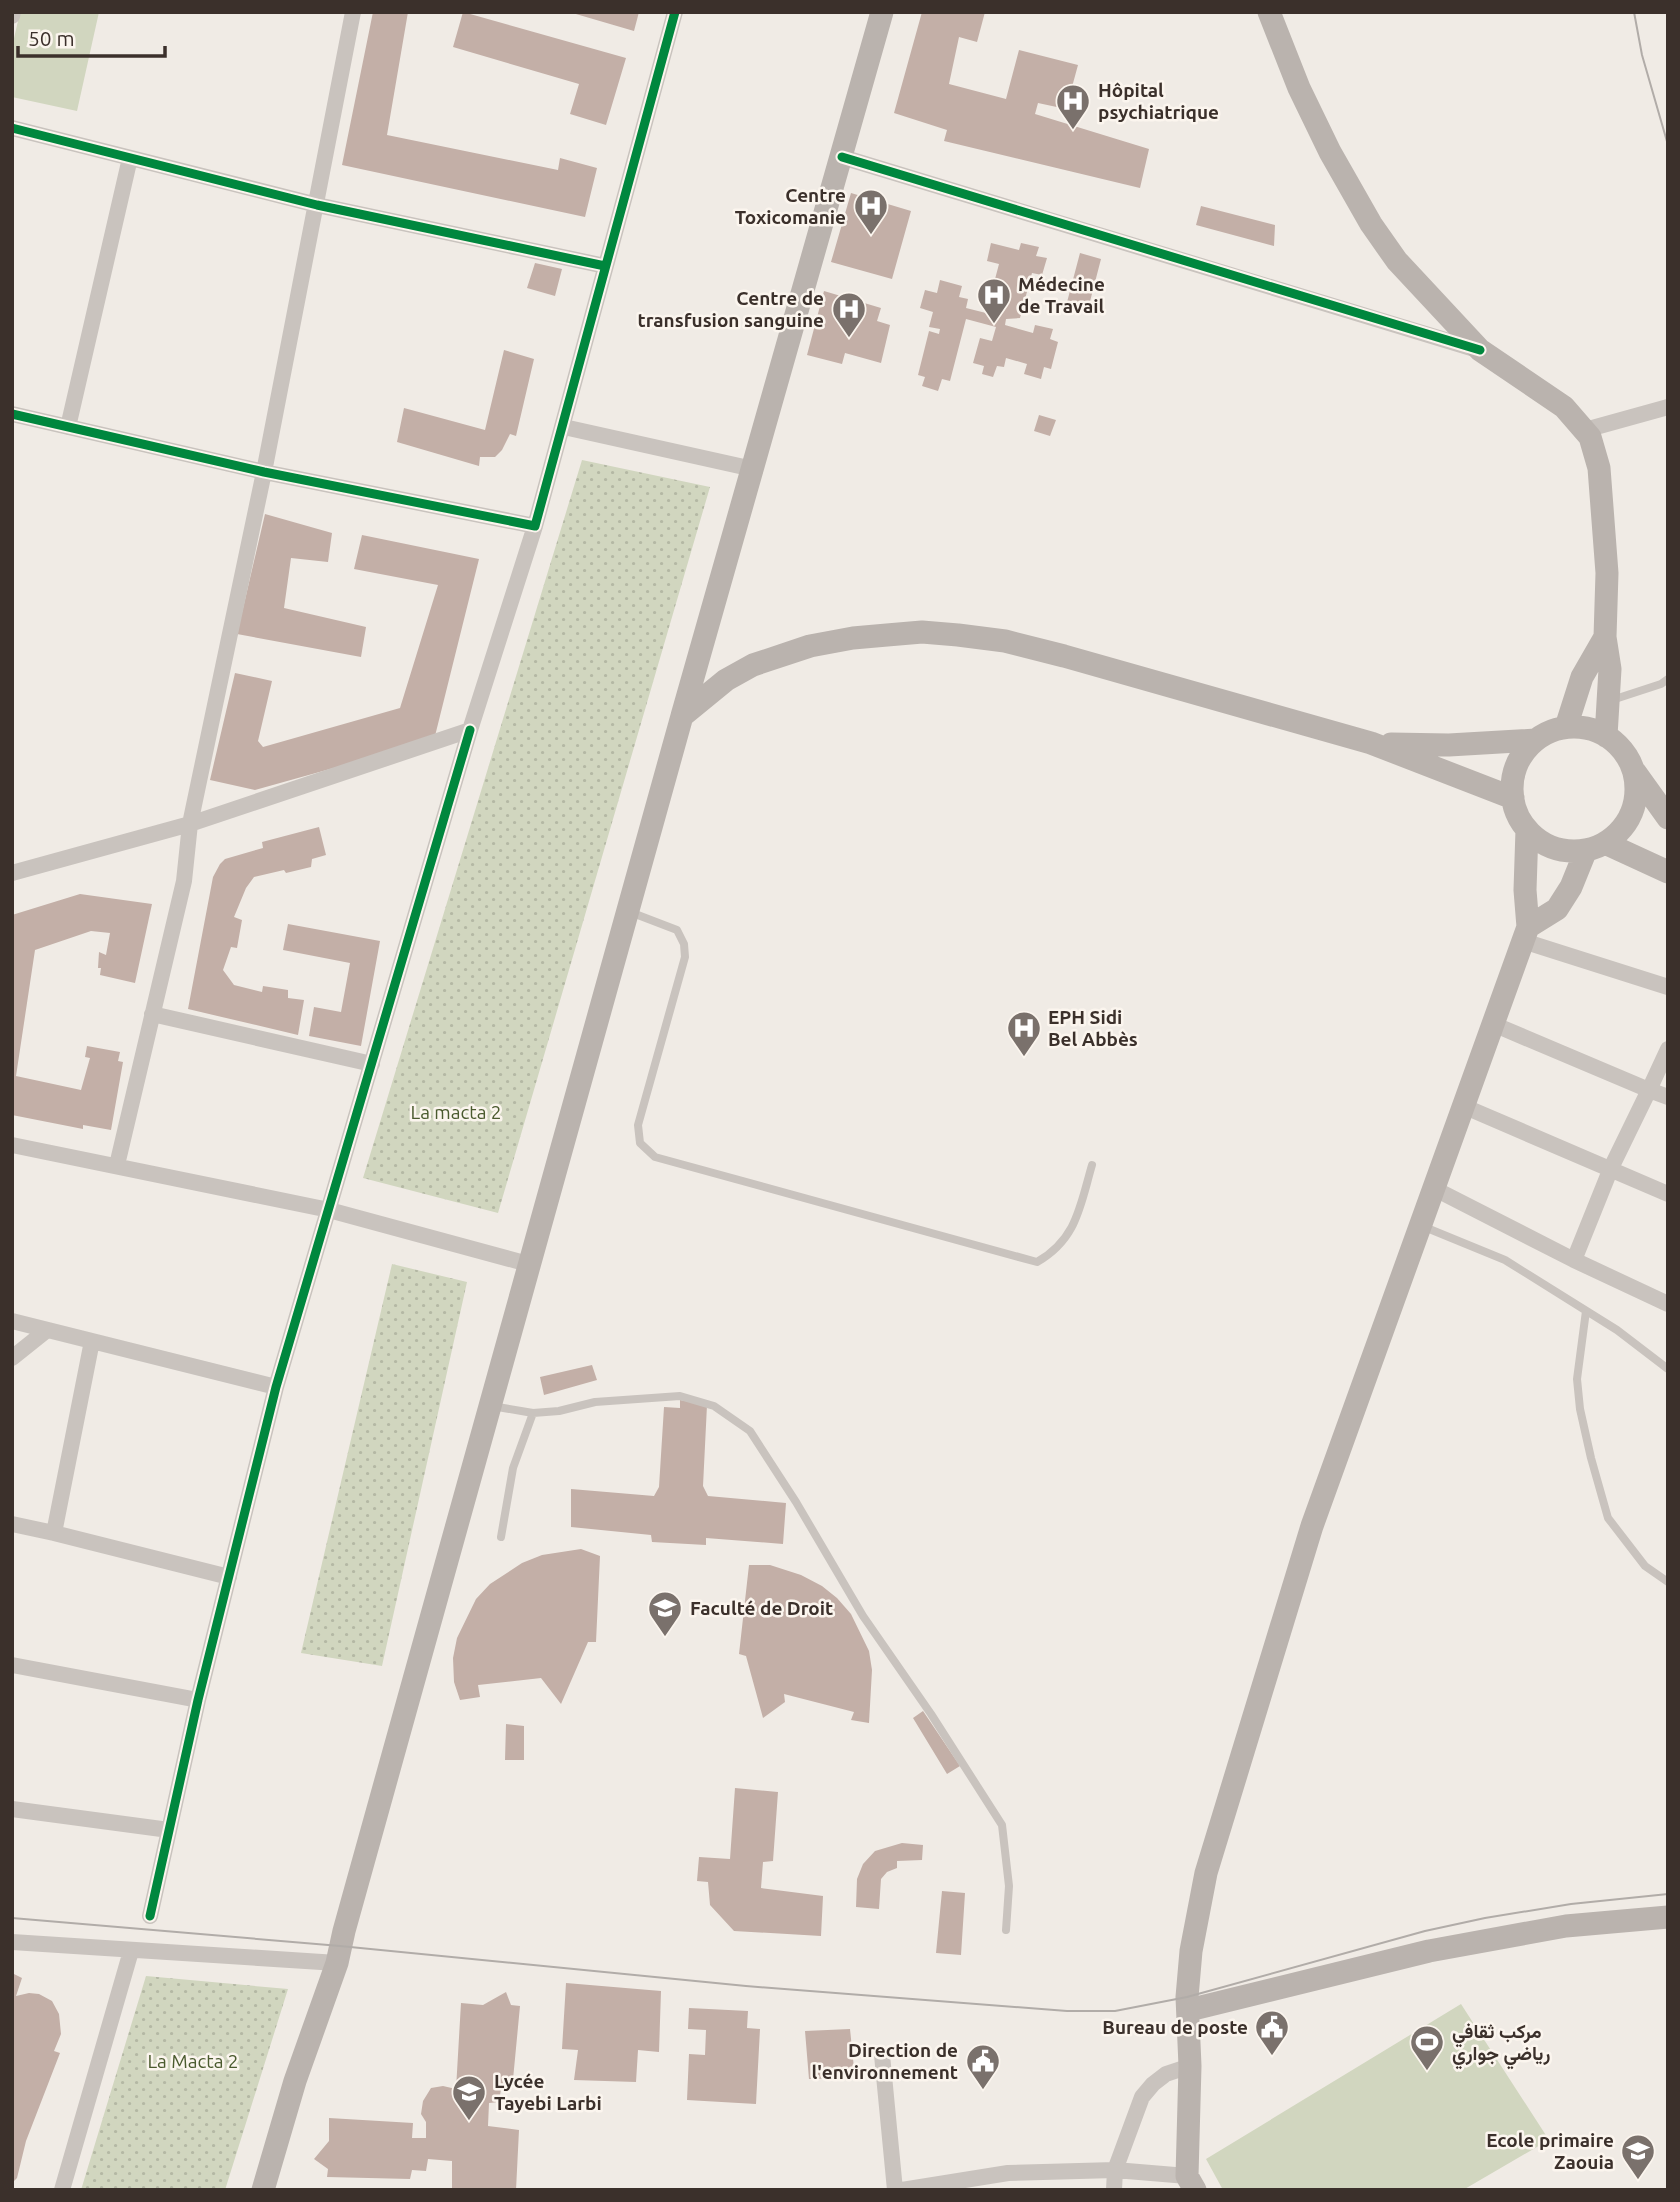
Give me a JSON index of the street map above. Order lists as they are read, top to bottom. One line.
{"parks":["La macta 2","La Macta 2"],"places":{"hospital":["Hôpital psychiatrique","Centre Toxicomanie","Médecine de Travail","Centre de transfusion sanguine","EPH Sidi Bel Abbès"],"school or university":["Faculté de Droit","Lycée Tayebi Larbi","Ecole primaire Zaouia"],"public building":["Bureau de poste","Direction de l'environnement"],"sports":["مركب ثقافي رياضي جواري"]},"scale_bar":"50 m"}
